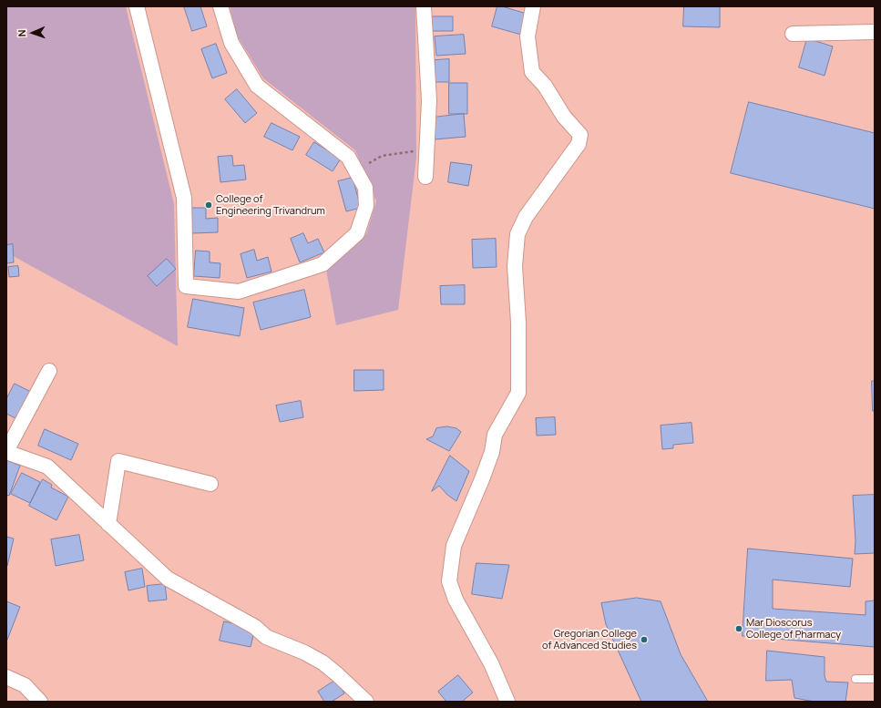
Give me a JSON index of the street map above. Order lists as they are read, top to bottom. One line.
{"places":["College of Engineering Trivandrum","Mar Dioscorus College of Pharmacy","Gregorian College of Advanced Studies"],"north":"left"}
